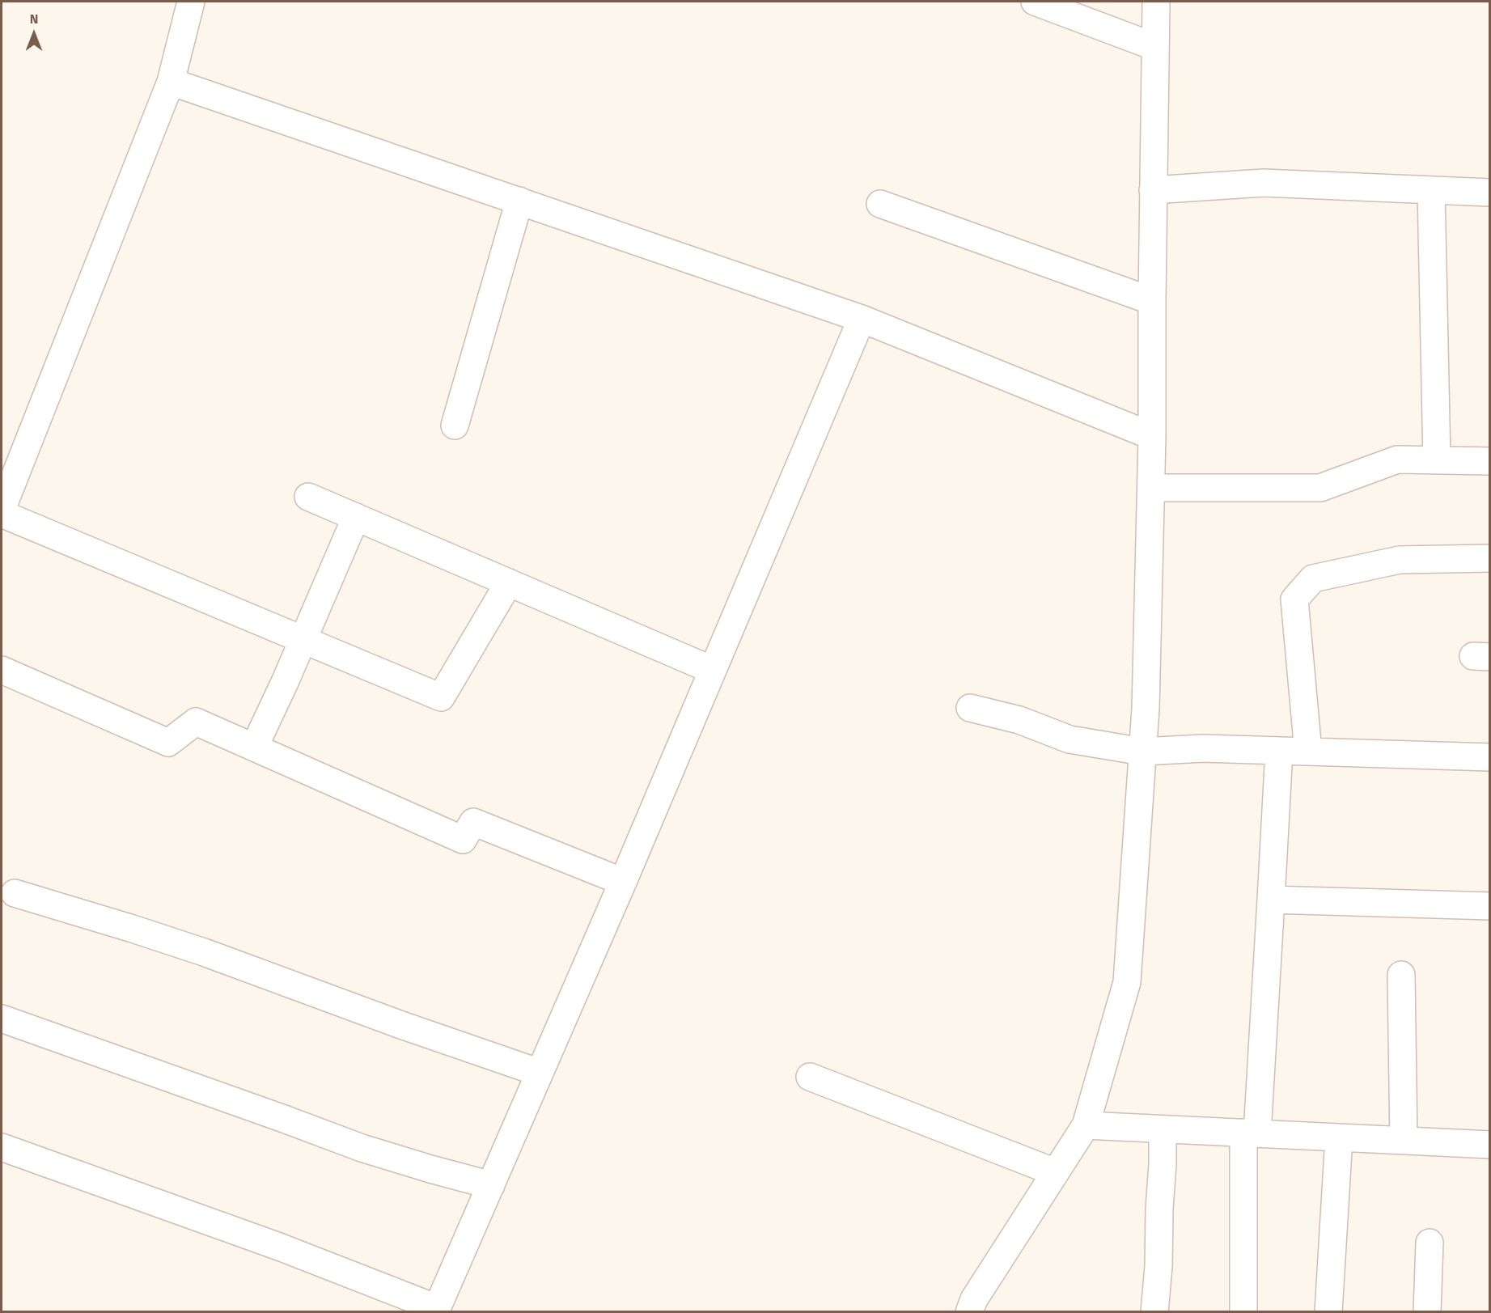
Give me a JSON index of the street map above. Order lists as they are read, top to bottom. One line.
{"north":"top"}
